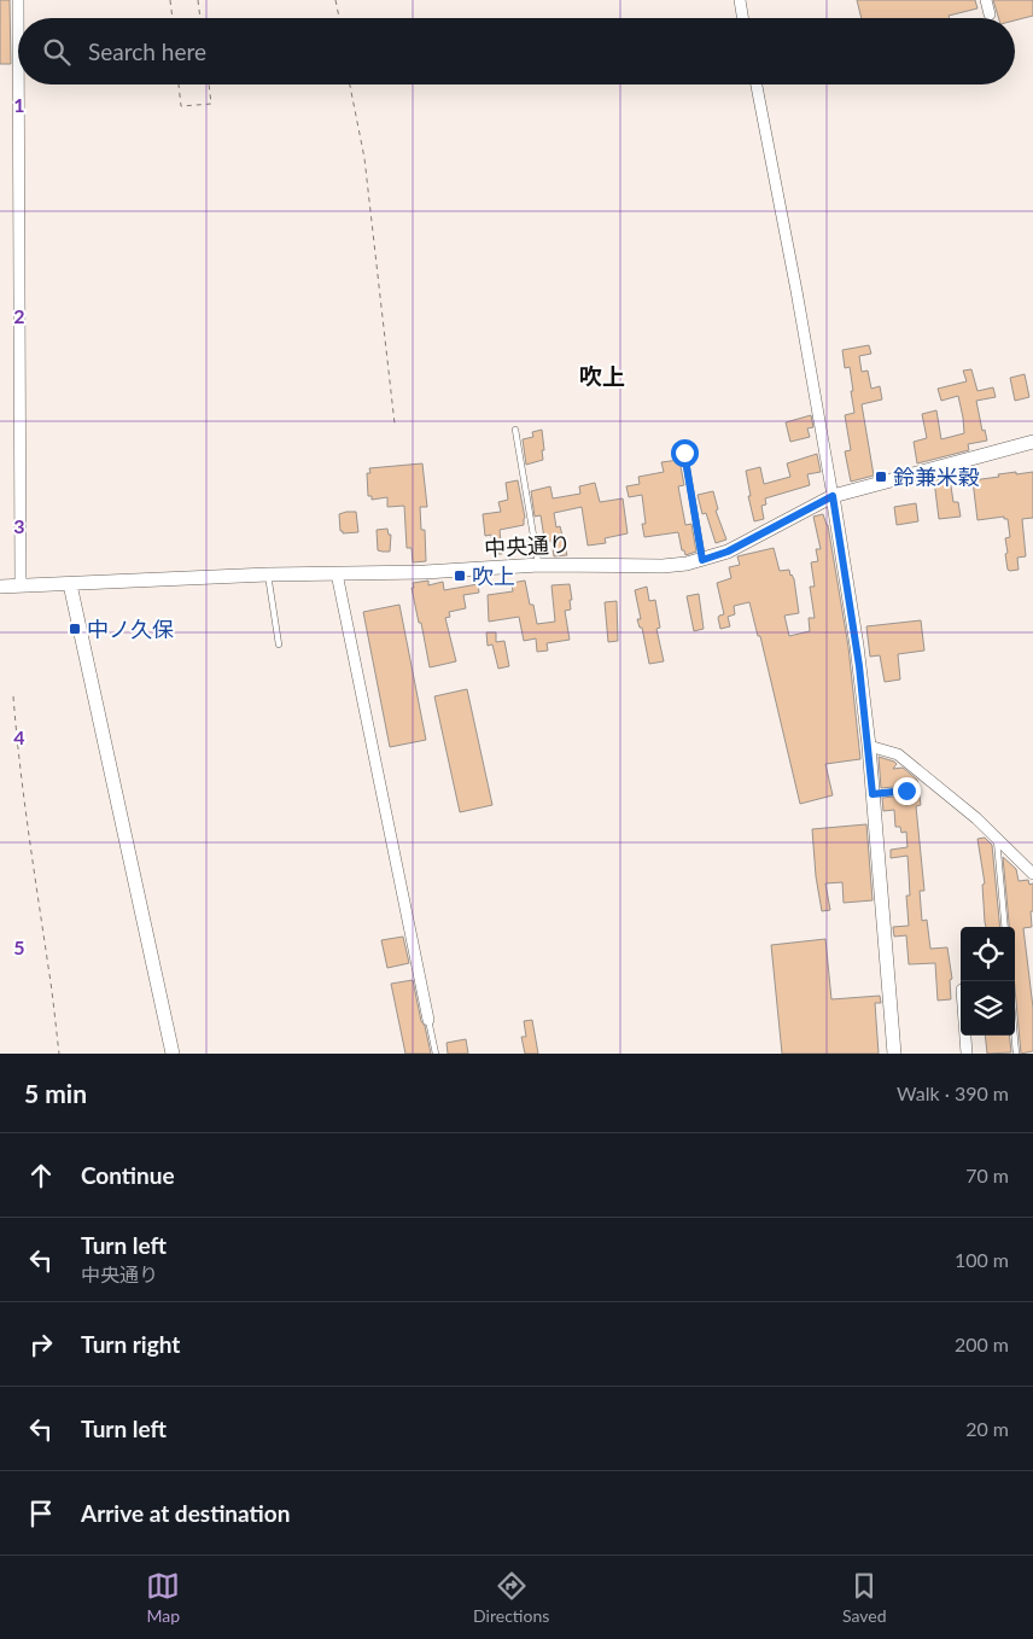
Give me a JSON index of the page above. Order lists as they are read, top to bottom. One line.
{"streets":{"street":["中央通り"]},"districts":["吹上"],"places":{"transit":["鈴兼米穀","吹上","中ノ久保"]},"page":{"search":"Search here","heading":["5 min","Walk · 390 m"],"list":[["Continue","70 m"],["Turn left","中央通り","100 m"],["Turn right","200 m"],["Turn left","20 m"],"Arrive at destination"],"nav":["Map","Directions","Saved"]},"grid":{"rows":["1","2","3","4","5"]}}
